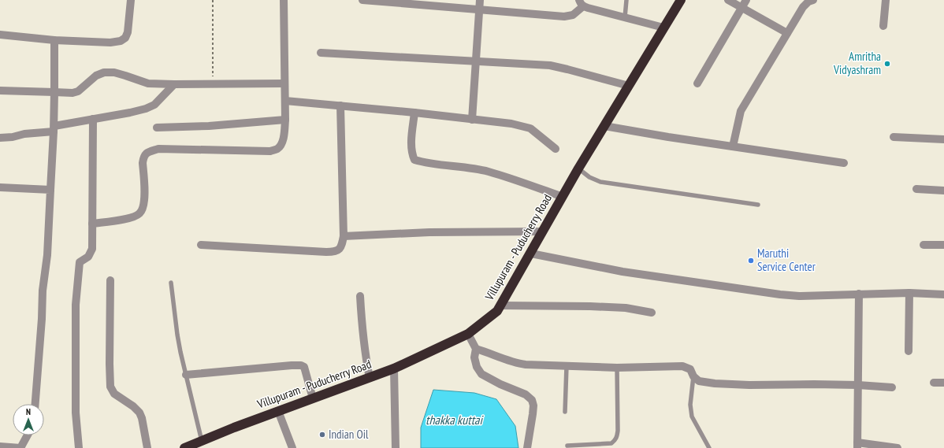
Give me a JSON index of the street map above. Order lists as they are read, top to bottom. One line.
{"streets":{"highway":["Villupuram - Puducherry Road"]},"water":["thakka kuttai"],"places":["Amritha Vidyashram","Maruthi Service Center","Indian Oil"],"north":"top"}
